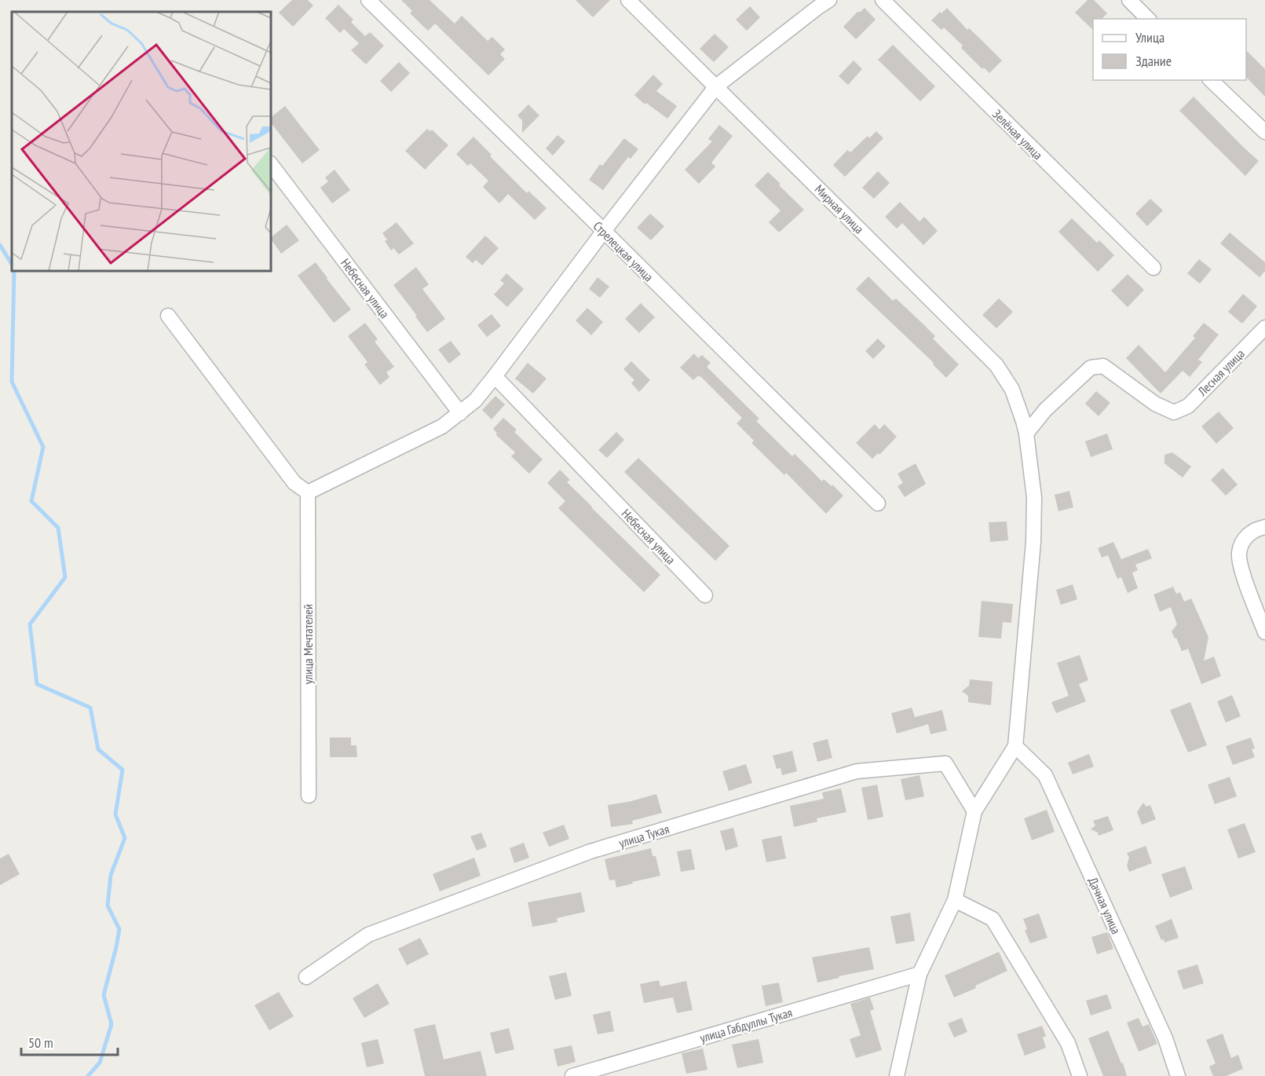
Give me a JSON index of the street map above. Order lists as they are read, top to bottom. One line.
{"streets":{"street":["Зелёная улица","Мирная улица","Стрелецкая улица","Небесная улица","Лесная улица","улица Мечтателей","улица Тукая","Дачная улица","улица Габдуллы Тукая"]},"crossings":[["Мирная улица","Лесная улица"],["Мирная улица","Дачная улица"]],"legend":["Улица","Здание"],"scale_bar":"50 m"}
